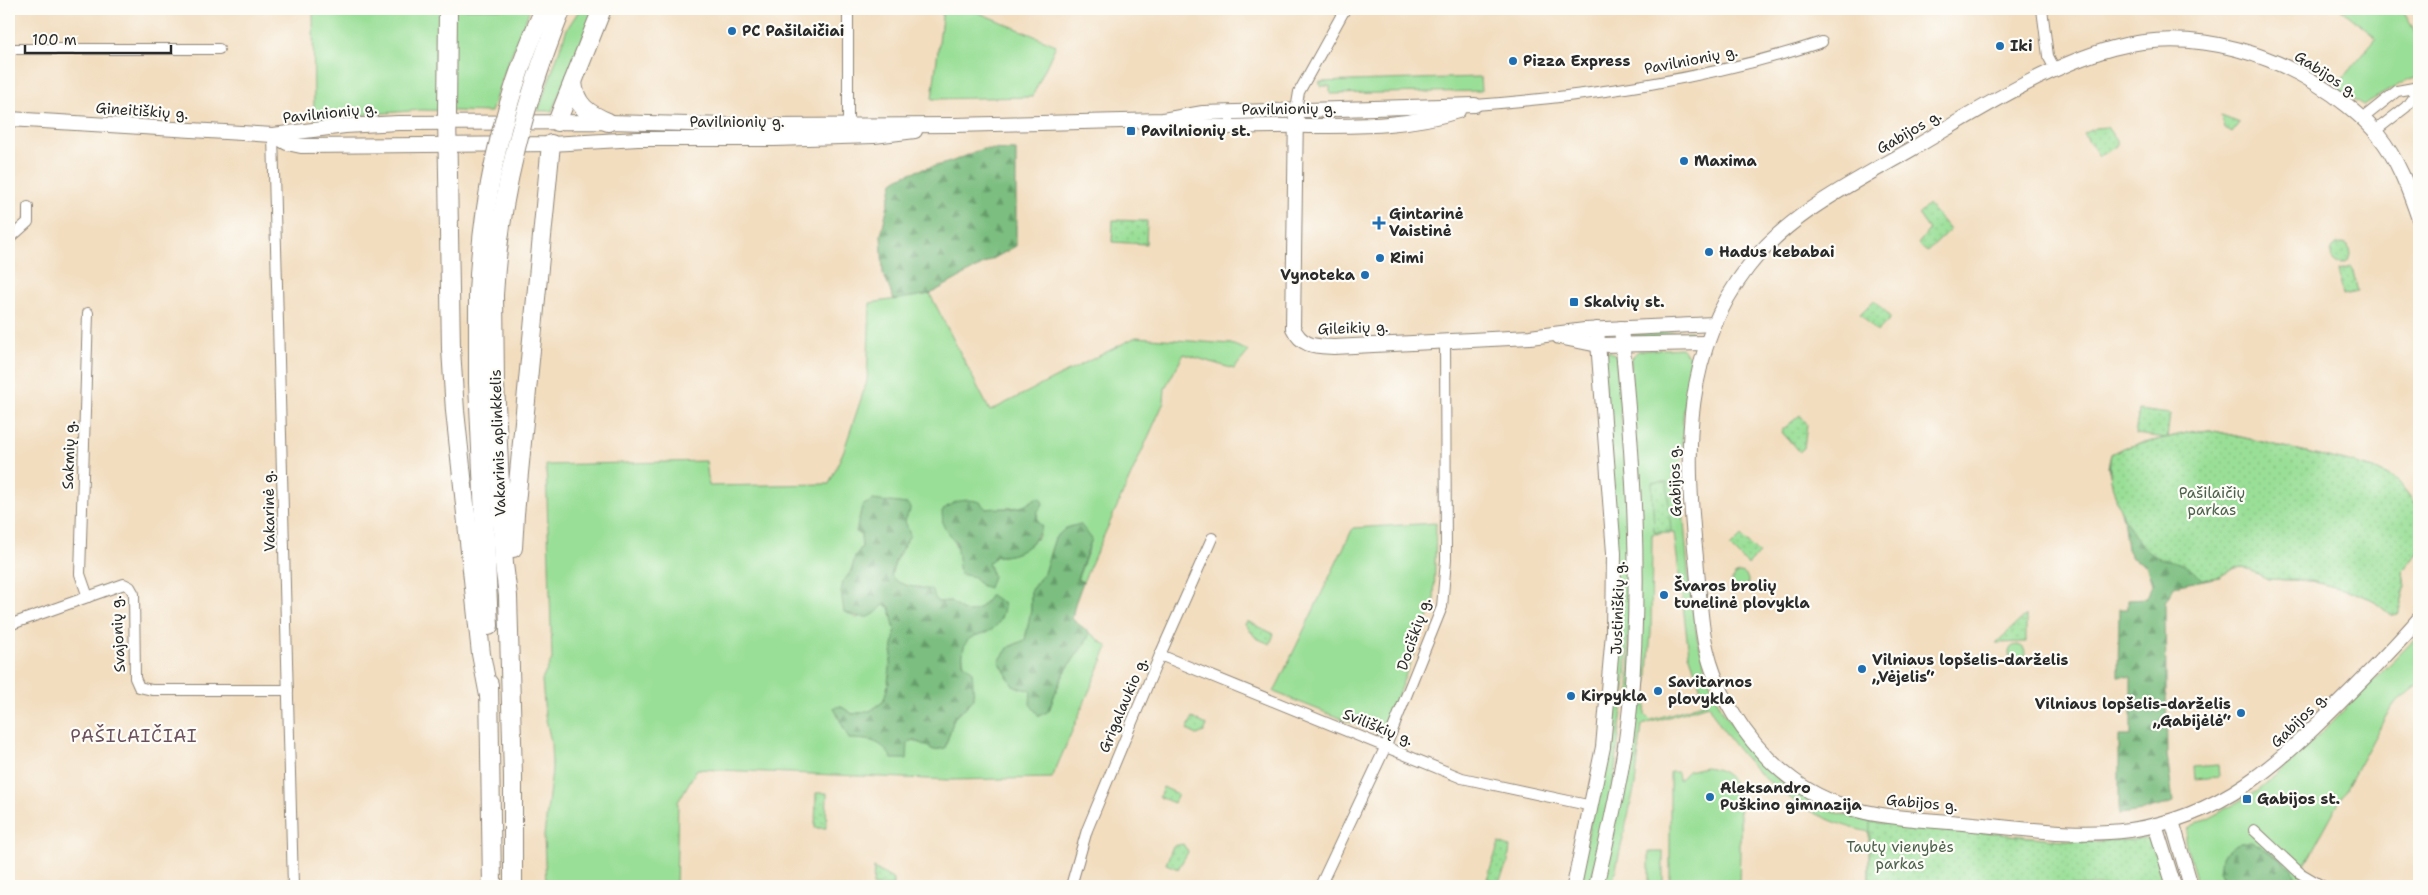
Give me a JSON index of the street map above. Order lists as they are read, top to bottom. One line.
{"streets":{"highway":["Vakarinis aplinkkelis"],"street":["Pavilnionių g.","Gabijos g.","Gineitiškių g.","Gileikių g.","Sakmių g.","Vakarinė g.","Justiniškių g.","Svajonių g.","Dociškių g.","Grigalaukio g.","Sviliškių g."]},"crossings":[["Pavilnionių g.","Gineitiškių g."],["Pavilnionių g.","Gileikių g."],["Pavilnionių g.","Vakarinė g."],["Gabijos g.","Gileikių g."],["Gineitiškių g.","Vakarinė g."],["Gileikių g.","Justiniškių g."],["Gileikių g.","Dociškių g."],["Sakmių g.","Svajonių g."],["Vakarinė g.","Svajonių g."],["Justiniškių g.","Sviliškių g."],["Dociškių g.","Sviliškių g."],["Grigalaukio g.","Sviliškių g."]],"districts":["PAŠILAIČIAI"],"parks":["Pašilaičių parkas","Tautų vienybės parkas"],"places":{"other":["PC Pašilaičiai","Iki","Pizza Express","Maxima","Hadus kebabai","Rimi","Vynoteka","Švaros brolių tunelinė plovykla","Vilniaus lopšelis-darželis „Vėjelis“","Savitarnos plovykla","Kirpykla","Vilniaus lopšelis-darželis „Gabijėlė“","Aleksandro Puškino gimnazija"],"transit":["Pavilnionių st.","Skalvių st.","Gabijos st."],"health":["Gintarinė Vaistinė"]},"scale_bar":"100 m"}
